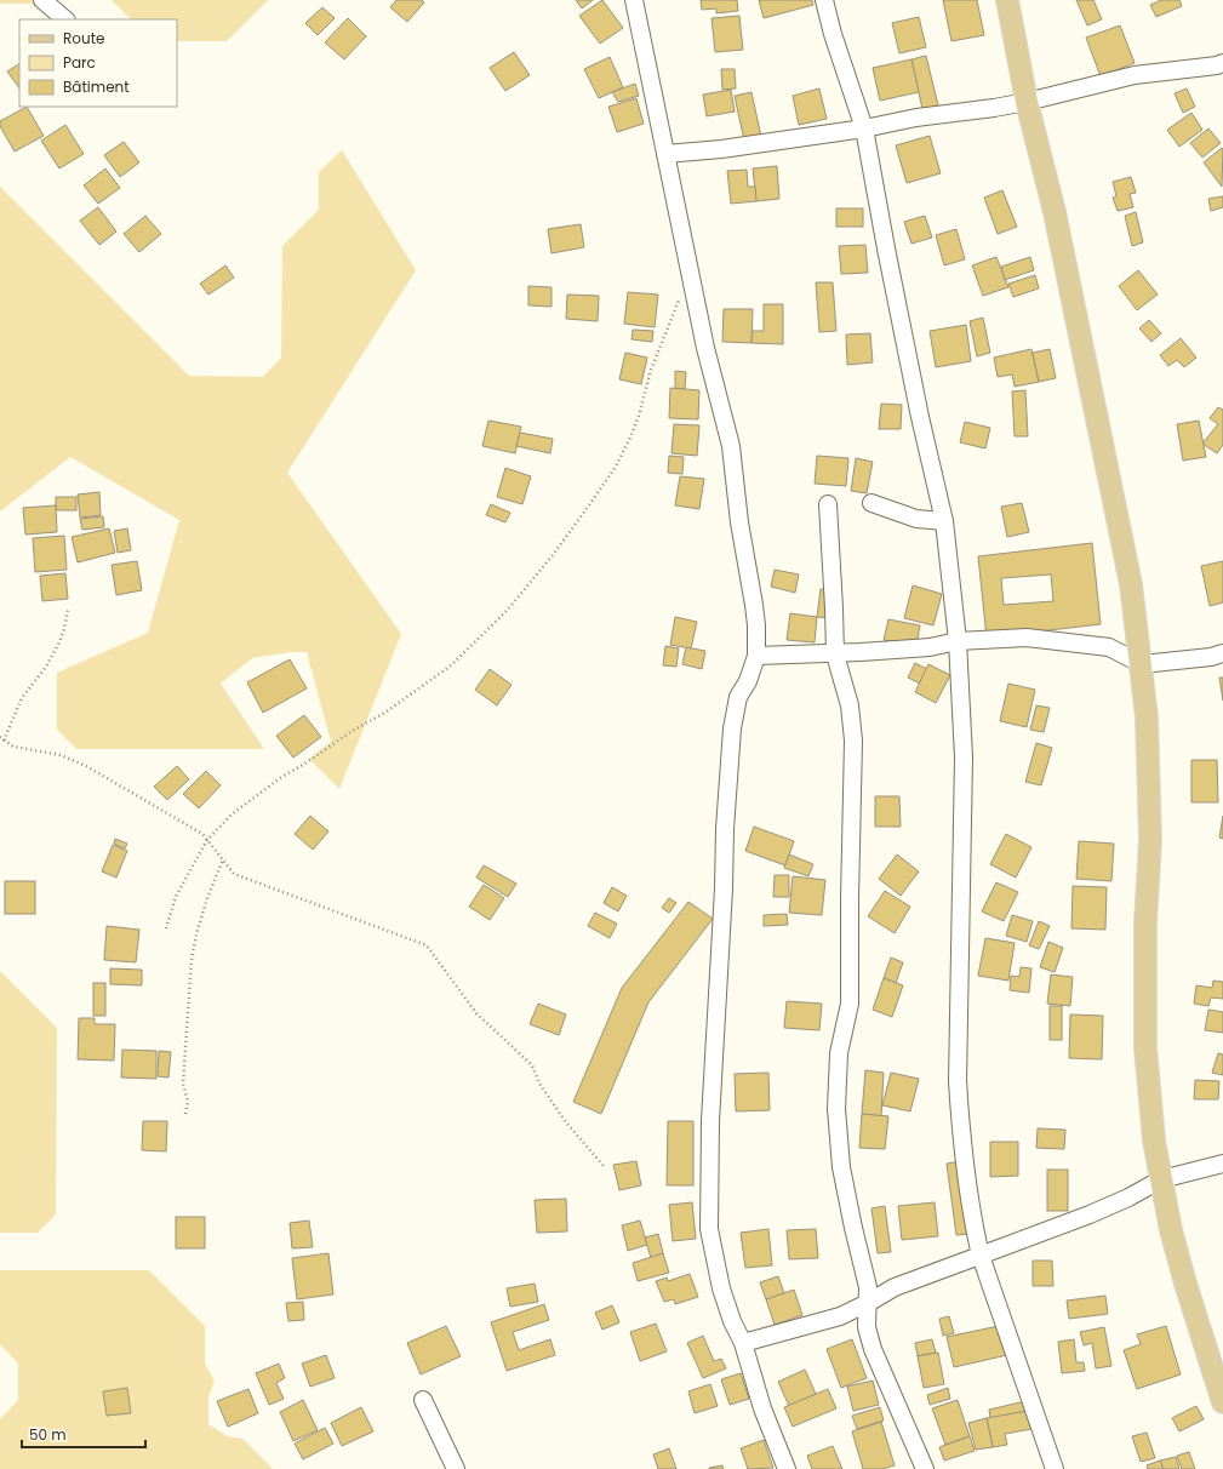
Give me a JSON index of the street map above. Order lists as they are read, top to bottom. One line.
{"legend":["Route","Parc","Bâtiment"],"scale_bar":"50 m"}
